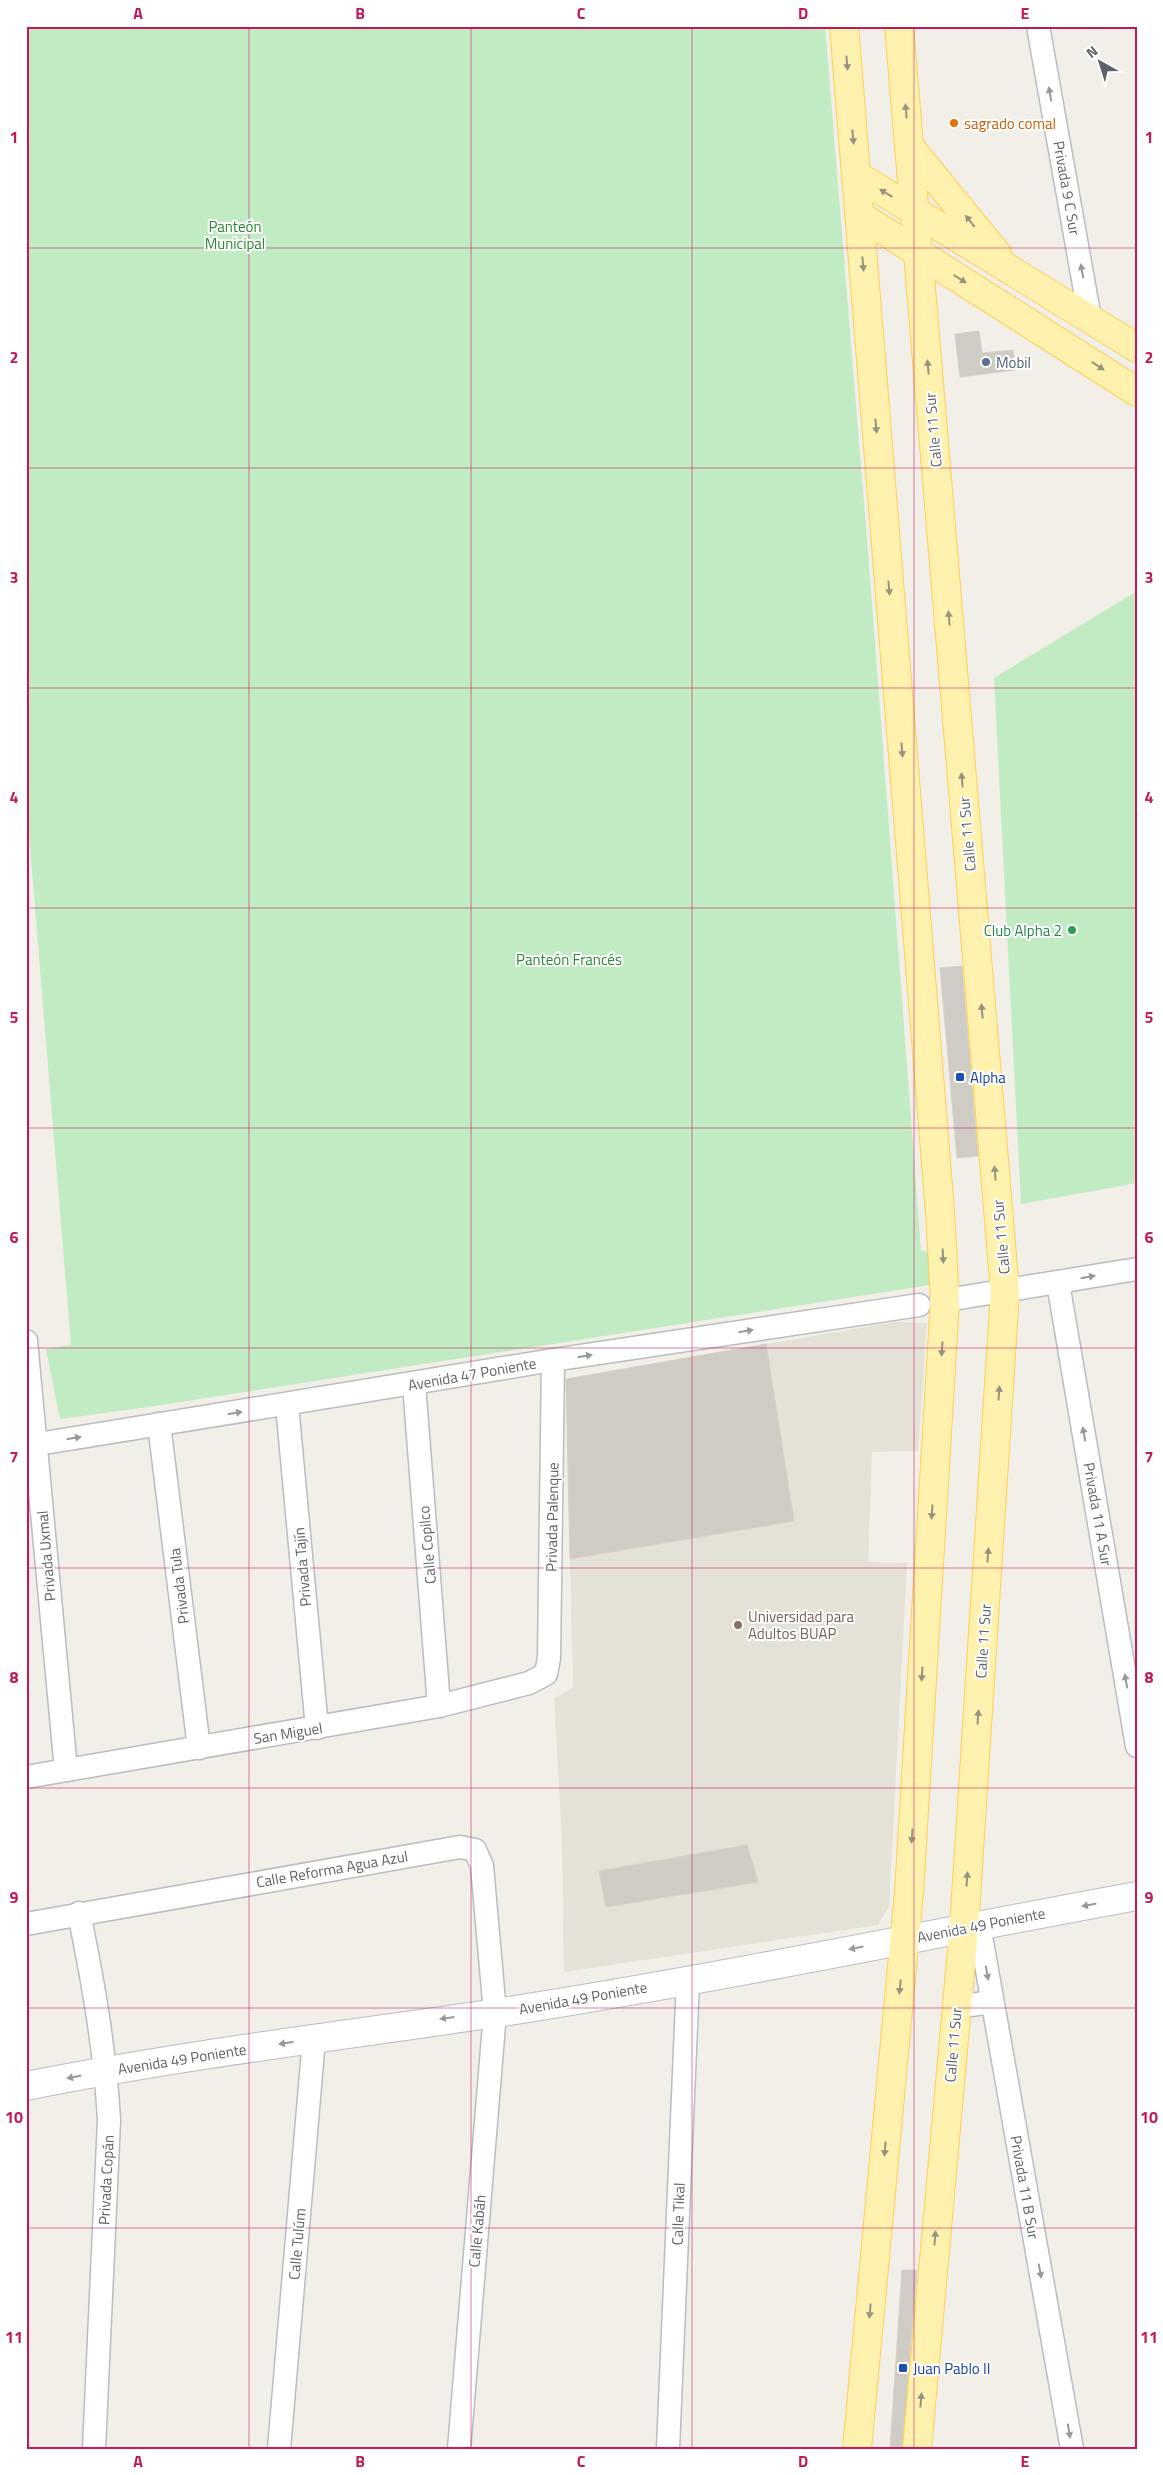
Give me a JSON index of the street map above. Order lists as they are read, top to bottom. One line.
{"streets":{"main road":["Calle 11 Sur","Avenida 49 Poniente"],"street":["Privada 9 C Sur","Avenida 47 Poniente","Privada 11 A Sur","Privada Palenque","Calle Copilco","Privada Uxmal","Privada Tajín","Privada Tula","San Miguel","Calle Reforma Agua Azul","Privada Copán","Privada 11 B Sur","Calle Tikal","Calle Kabáh","Calle Tulúm"]},"crossings":[["Calle 11 Sur","Avenida 47 Poniente"],["Calle 11 Sur","Avenida 49 Poniente"],["Calle 11 Sur","Privada 11 B Sur"],["Avenida 47 Poniente","Privada 11 A Sur"],["Avenida 47 Poniente","Privada Palenque"],["Avenida 47 Poniente","Calle Copilco"],["Avenida 47 Poniente","Privada Uxmal"],["Avenida 47 Poniente","Privada Tajín"],["Avenida 47 Poniente","Privada Tula"],["Privada Palenque","San Miguel"],["Calle Copilco","San Miguel"],["Privada Uxmal","San Miguel"],["Privada Tajín","San Miguel"],["Privada Tula","San Miguel"],["Calle Reforma Agua Azul","Avenida 49 Poniente"],["Calle Reforma Agua Azul","Privada Copán"],["Calle Reforma Agua Azul","Calle Kabáh"],["Avenida 49 Poniente","Privada Copán"],["Avenida 49 Poniente","Privada 11 B Sur"],["Avenida 49 Poniente","Calle Tikal"],["Avenida 49 Poniente","Calle Kabáh"],["Avenida 49 Poniente","Calle Tulúm"]],"one_way":["Privada 9 C Sur","Avenida 47 Poniente","Privada 11 A Sur","Avenida 49 Poniente","Privada 11 B Sur"],"parks":["Panteón Municipal","Panteón Francés"],"places":{"other":["sagrado comal","Mobil","Club Alpha 2","Universidad para Adultos BUAP"],"transit":["Alpha","Juan Pablo II"]},"north":"top left","grid":{"columns":["A","B","C","D","E"],"rows":["1","2","3","4","5","6","7","8","9","10","11"]}}
